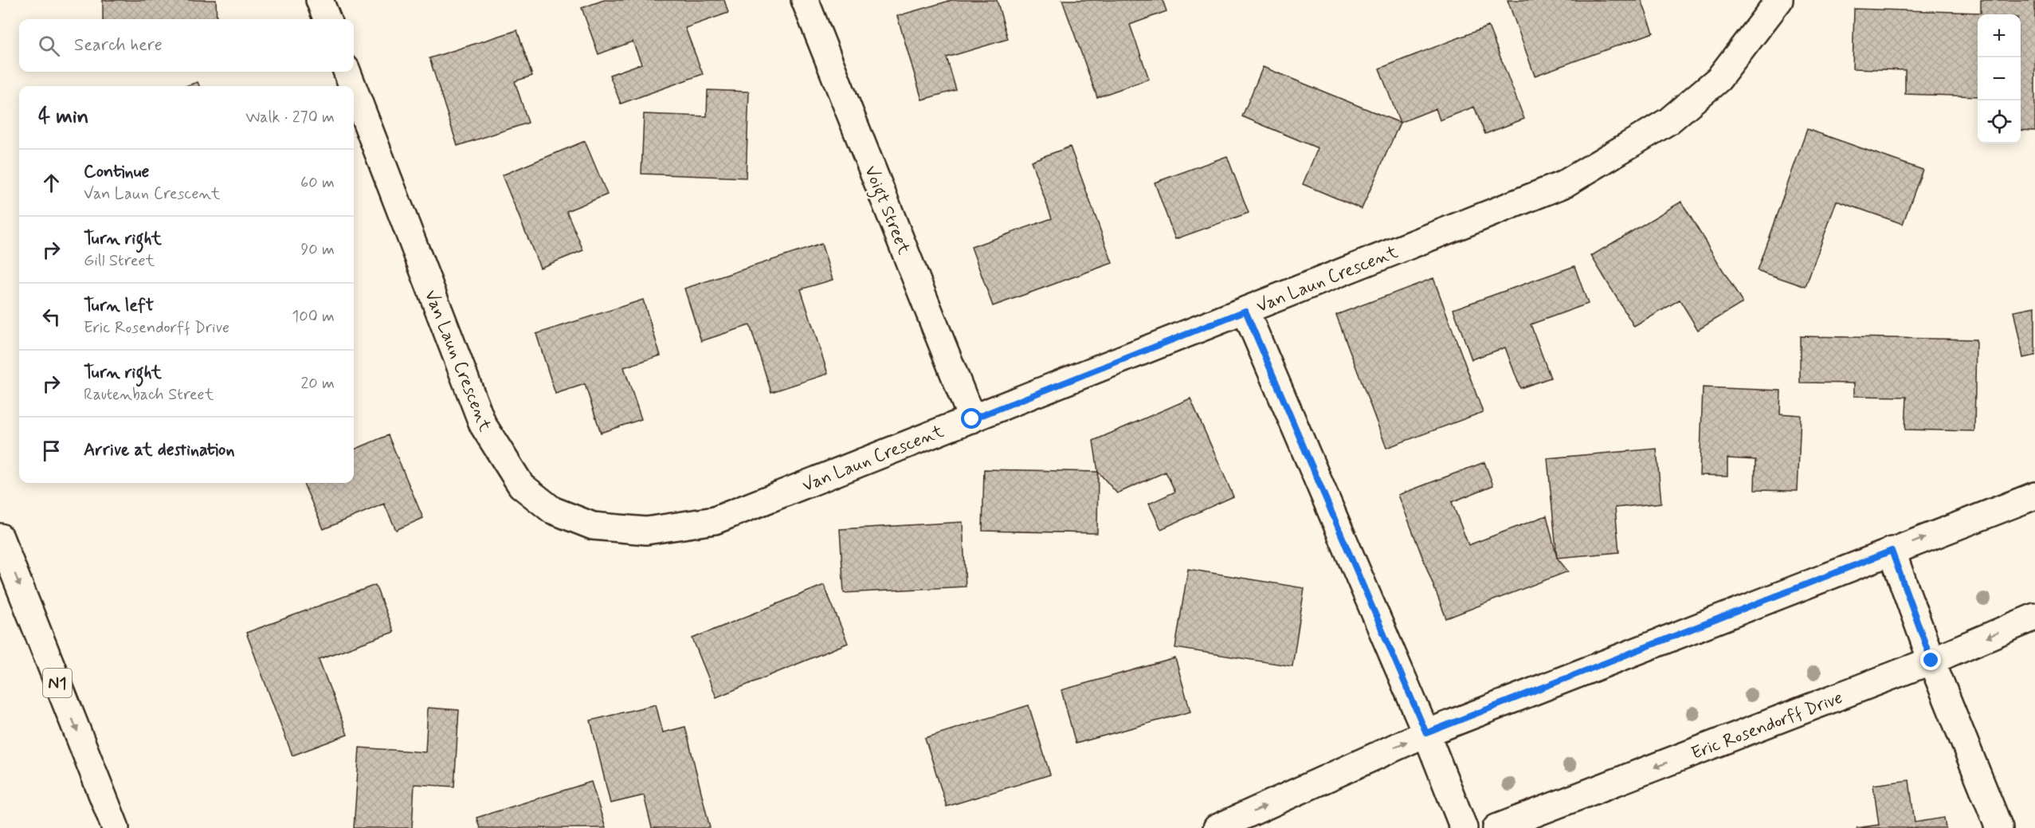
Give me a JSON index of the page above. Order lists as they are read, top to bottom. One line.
{"streets":{"main road":["Voigt Street","Van Laun Crescent","N1","Eric Rosendorff Drive"]},"crossings":[["Voigt Street","Van Laun Crescent"]],"page":{"map_buttons":["+","−"],"search":"Search here","heading":["4 min","Walk · 270 m"],"list":[["Continue","Van Laun Crescent","60 m"],["Turn right","Gill Street","90 m"],["Turn left","Eric Rosendorff Drive","100 m"],["Turn right","Rautenbach Street","20 m"],"Arrive at destination"]}}
